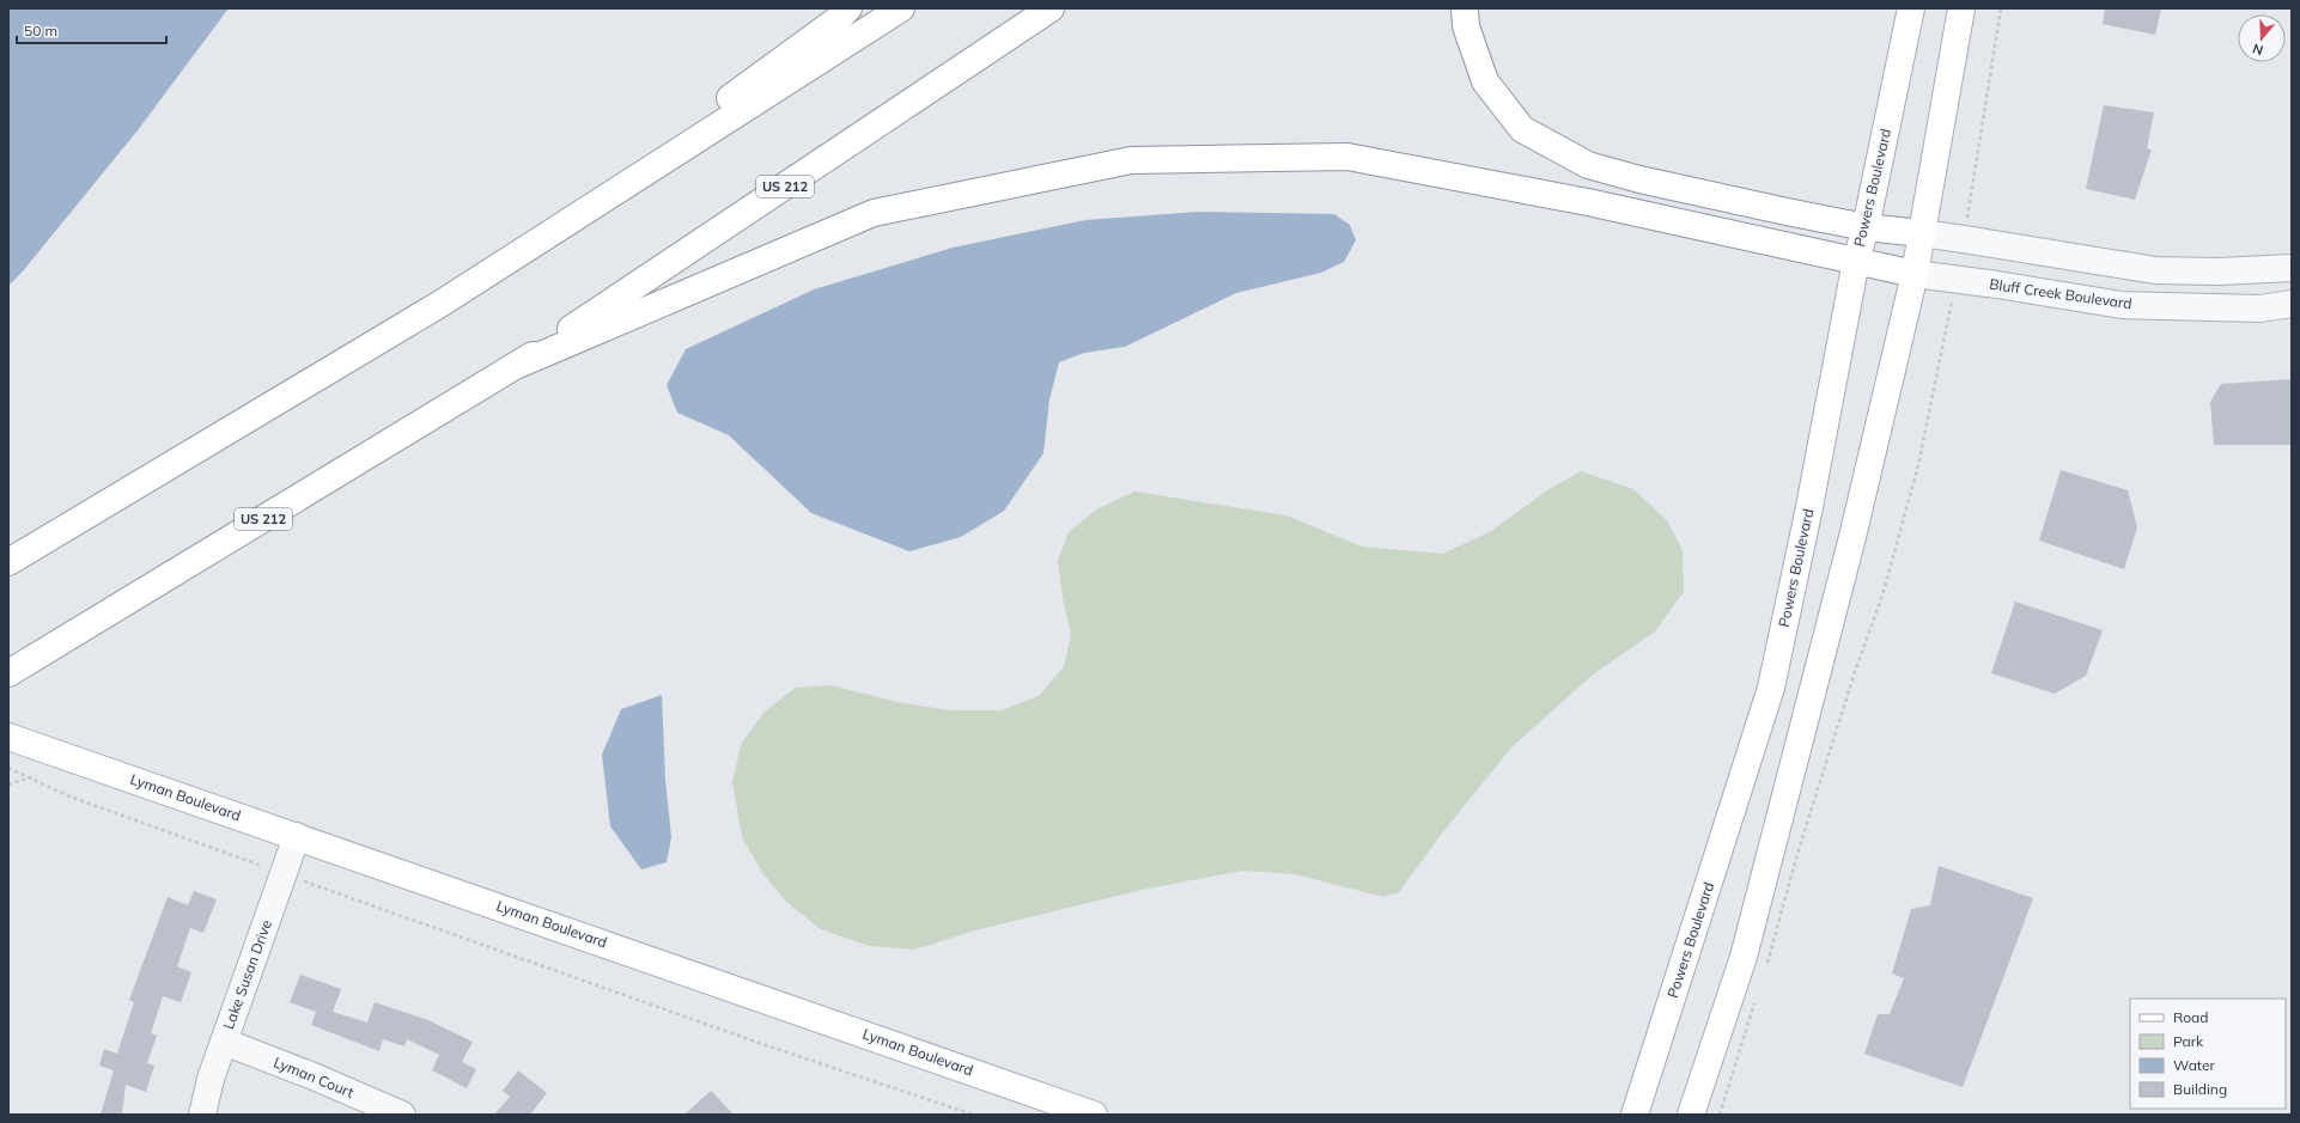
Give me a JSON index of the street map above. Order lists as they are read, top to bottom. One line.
{"streets":{"main road":["US 212","Powers Boulevard","Lyman Boulevard"],"street":["Bluff Creek Boulevard","Lake Susan Drive","Lyman Court"]},"crossings":[["Lyman Boulevard","Lake Susan Drive"],["Lake Susan Drive","Lyman Court"]],"legend":["Road","Park","Water","Building"],"scale_bar":"50 m","north":"bottom"}
